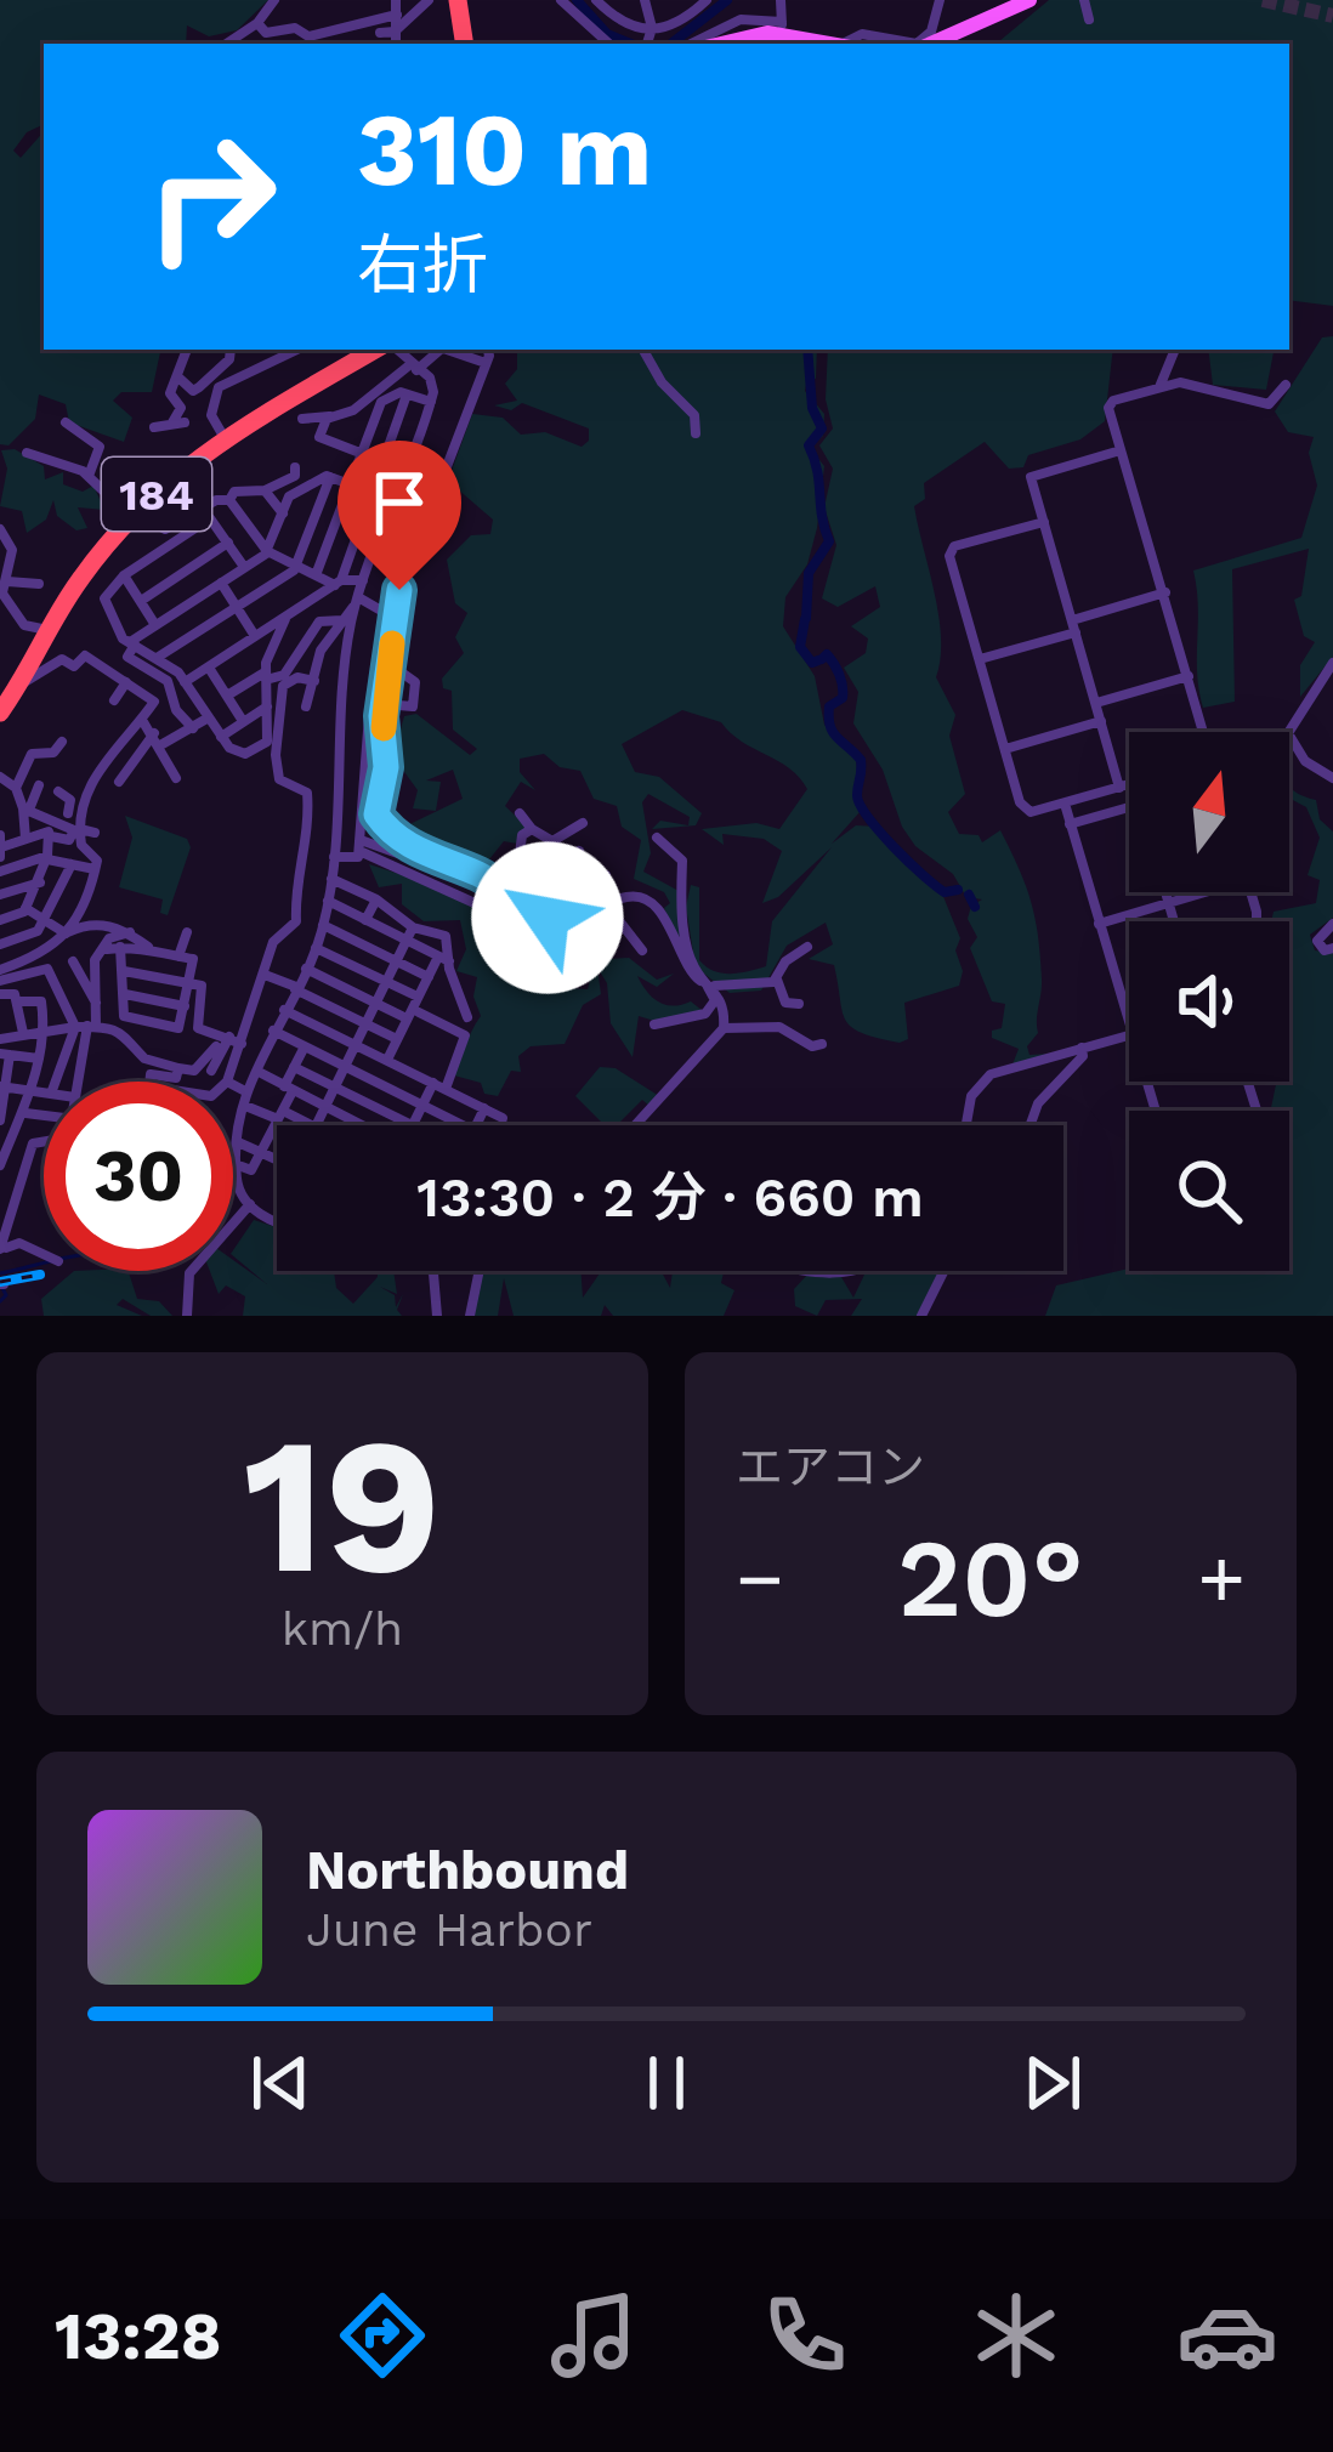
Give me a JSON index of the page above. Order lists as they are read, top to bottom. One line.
{"streets":{"highway":["184"]},"north":"top","page":{"turn":["310 m","右折"],"limit":"30","trip":"13:30 · 2 分 · 660 m","tile":[["19","km/h"],"エアコン"],"heat":["−","20°","+"],"song":["Northbound","June Harbor"],"tabs":"13:28"}}
